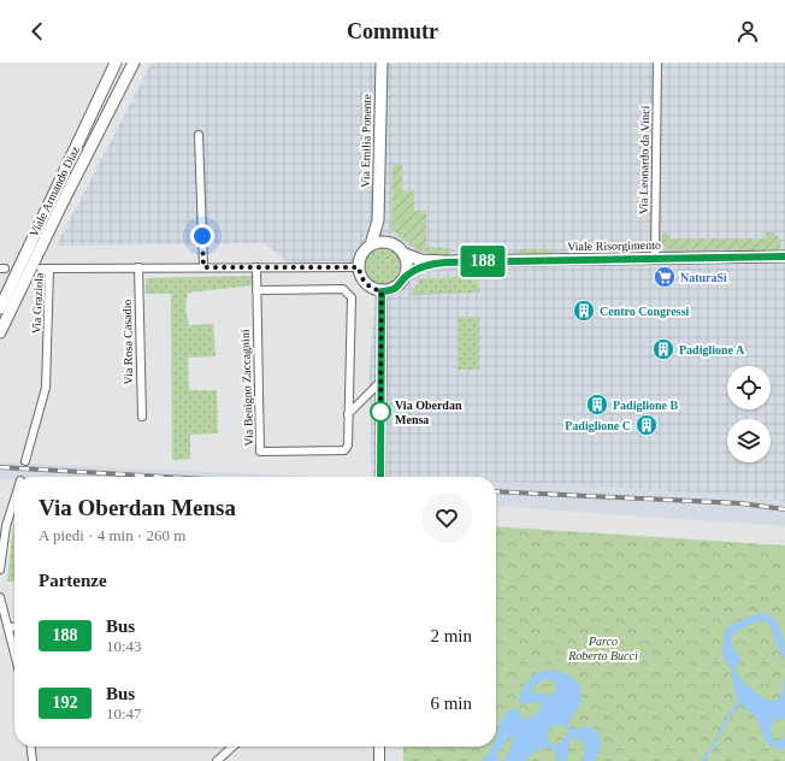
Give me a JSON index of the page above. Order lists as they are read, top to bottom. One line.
{"streets":{"main road":["Via Emilia Ponente","Viale Armando Diaz","Viale Risorgimento"],"street":["Via Leonardo da Vinci","Via Graziola","Via Rosa Casadio","Via Benigno Zaccagnini"]},"crossings":[["Via Emilia Ponente","Viale Risorgimento"],["Via Emilia Ponente","Via Graziola"],["Via Leonardo da Vinci","Viale Risorgimento"],["Viale Risorgimento","Via Graziola"],["Via Graziola","Via Rosa Casadio"],["Via Graziola","Via Benigno Zaccagnini"]],"parks":["Parco Roberto Bucci"],"places":{"supermarket":["NaturaSì"],"building":["Centro Congressi","Padiglione A","Padiglione B","Padiglione C"],"other":["Via Oberdan Mensa"]},"lines":["bus line 188"],"page":{"header":"Commutr","on_map":"188","heading":[["Via Oberdan Mensa","A piedi · 4 min · 260 m"],"Partenze"],"list":[{"mark":"188","name":"Bus","note":"10:43","value":"2 min"},{"mark":"192","name":"Bus","note":"10:47","value":"6 min"}]}}
